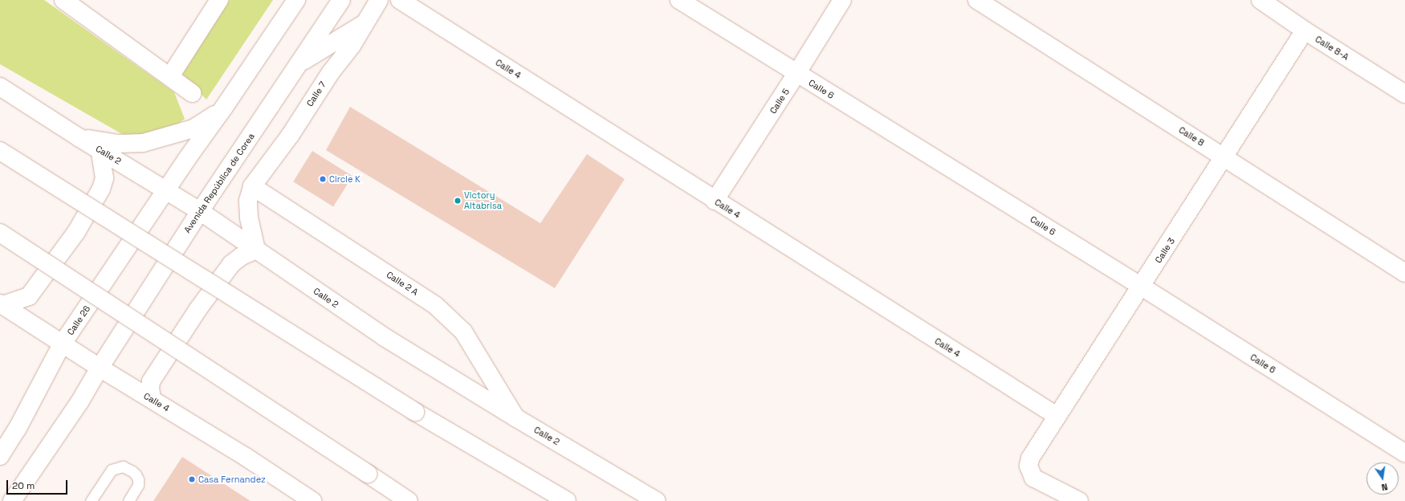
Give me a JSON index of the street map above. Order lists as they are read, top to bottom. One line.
{"streets":{"main road":["Calle 8-A","Calle 4","Calle 6","Calle 7","Calle 5","Calle 8","Calle 2","Avenida República de Corea","Calle 3","Calle 2 A","Calle 26"]},"crossings":[["Calle 8-A","Calle 3"],["Calle 4","Calle 5"],["Calle 4","Avenida República de Corea"],["Calle 4","Calle 3"],["Calle 4","Calle 26"],["Calle 6","Calle 5"],["Calle 6","Calle 3"],["Calle 7","Calle 2 A"],["Calle 8","Calle 3"],["Calle 2","Avenida República de Corea"],["Calle 2","Calle 2 A"],["Calle 2","Calle 26"]],"places":["Circle K","Victory Altabrisa","Casa Fernandez"],"scale_bar":"20 m","north":"bottom"}
